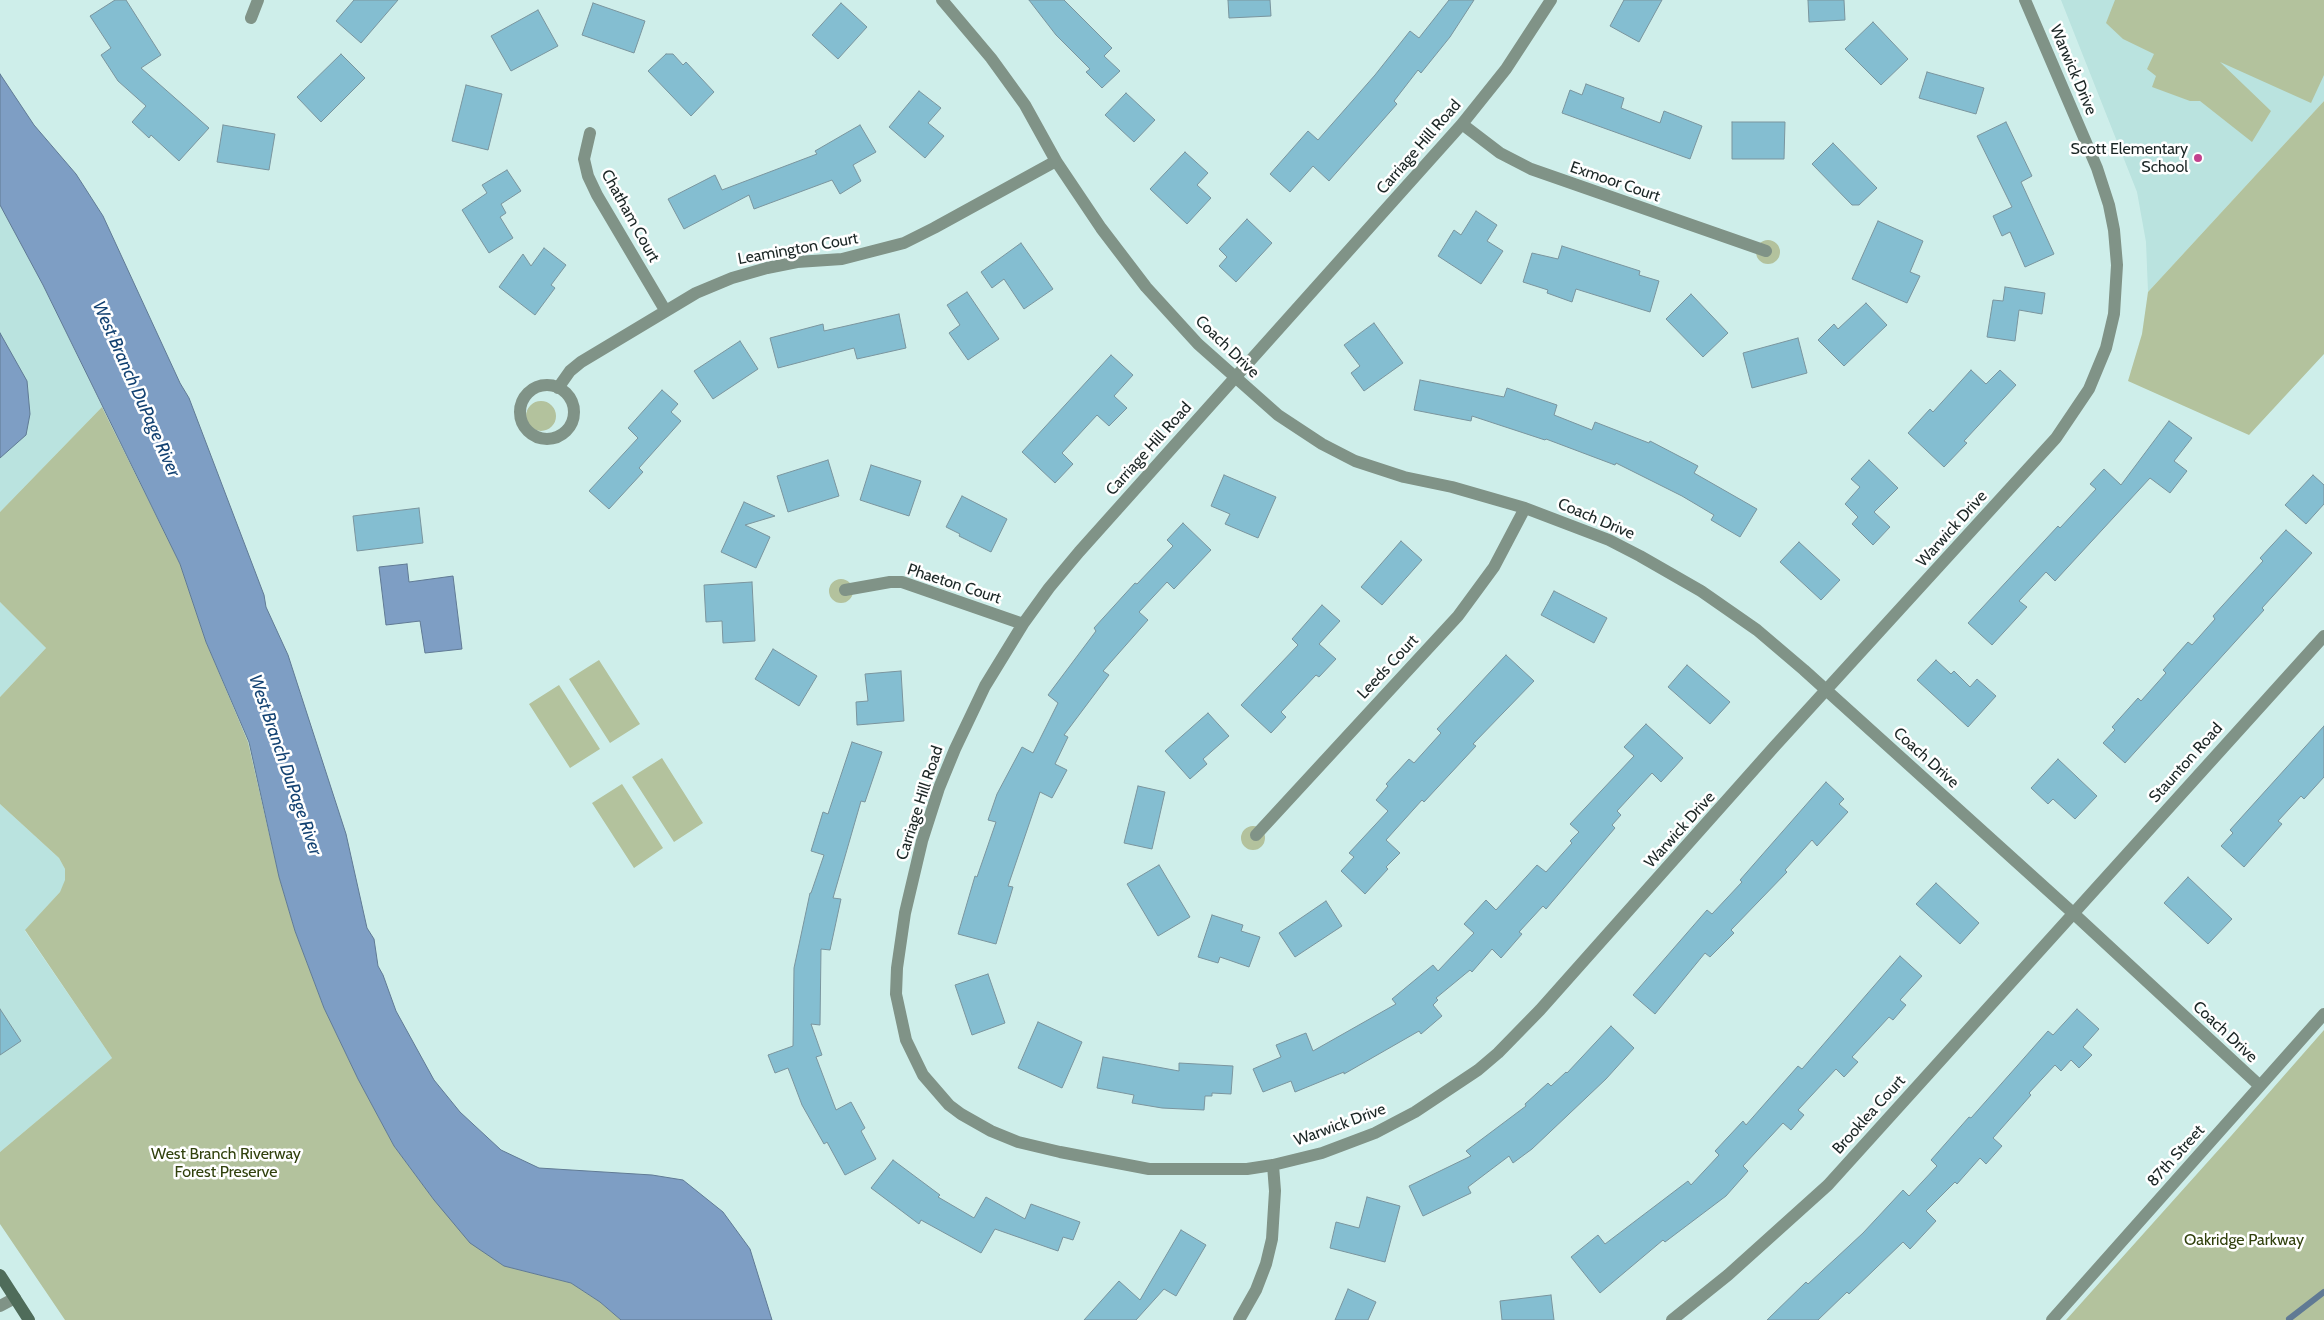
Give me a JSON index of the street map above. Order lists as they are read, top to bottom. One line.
{"streets":{"street":["Warwick Drive","Carriage Hill Road","Exmoor Court","Chatham Court","Leamington Court","Coach Drive","Phaeton Court","Leeds Court","Staunton Road","Brooklea Court","87th Street"]},"crossings":[["Warwick Drive","Carriage Hill Road"],["Warwick Drive","Coach Drive"],["Carriage Hill Road","Exmoor Court"],["Carriage Hill Road","Coach Drive"],["Carriage Hill Road","Phaeton Court"],["Chatham Court","Leamington Court"],["Leamington Court","Coach Drive"],["Coach Drive","Leeds Court"],["Coach Drive","Staunton Road"],["Coach Drive","Brooklea Court"],["Coach Drive","87th Street"],["Staunton Road","Brooklea Court"]],"water":["West Branch DuPage River"],"parks":["West Branch Riverway Forest Preserve","Oakridge Parkway"],"places":["Scott Elementary School"]}
